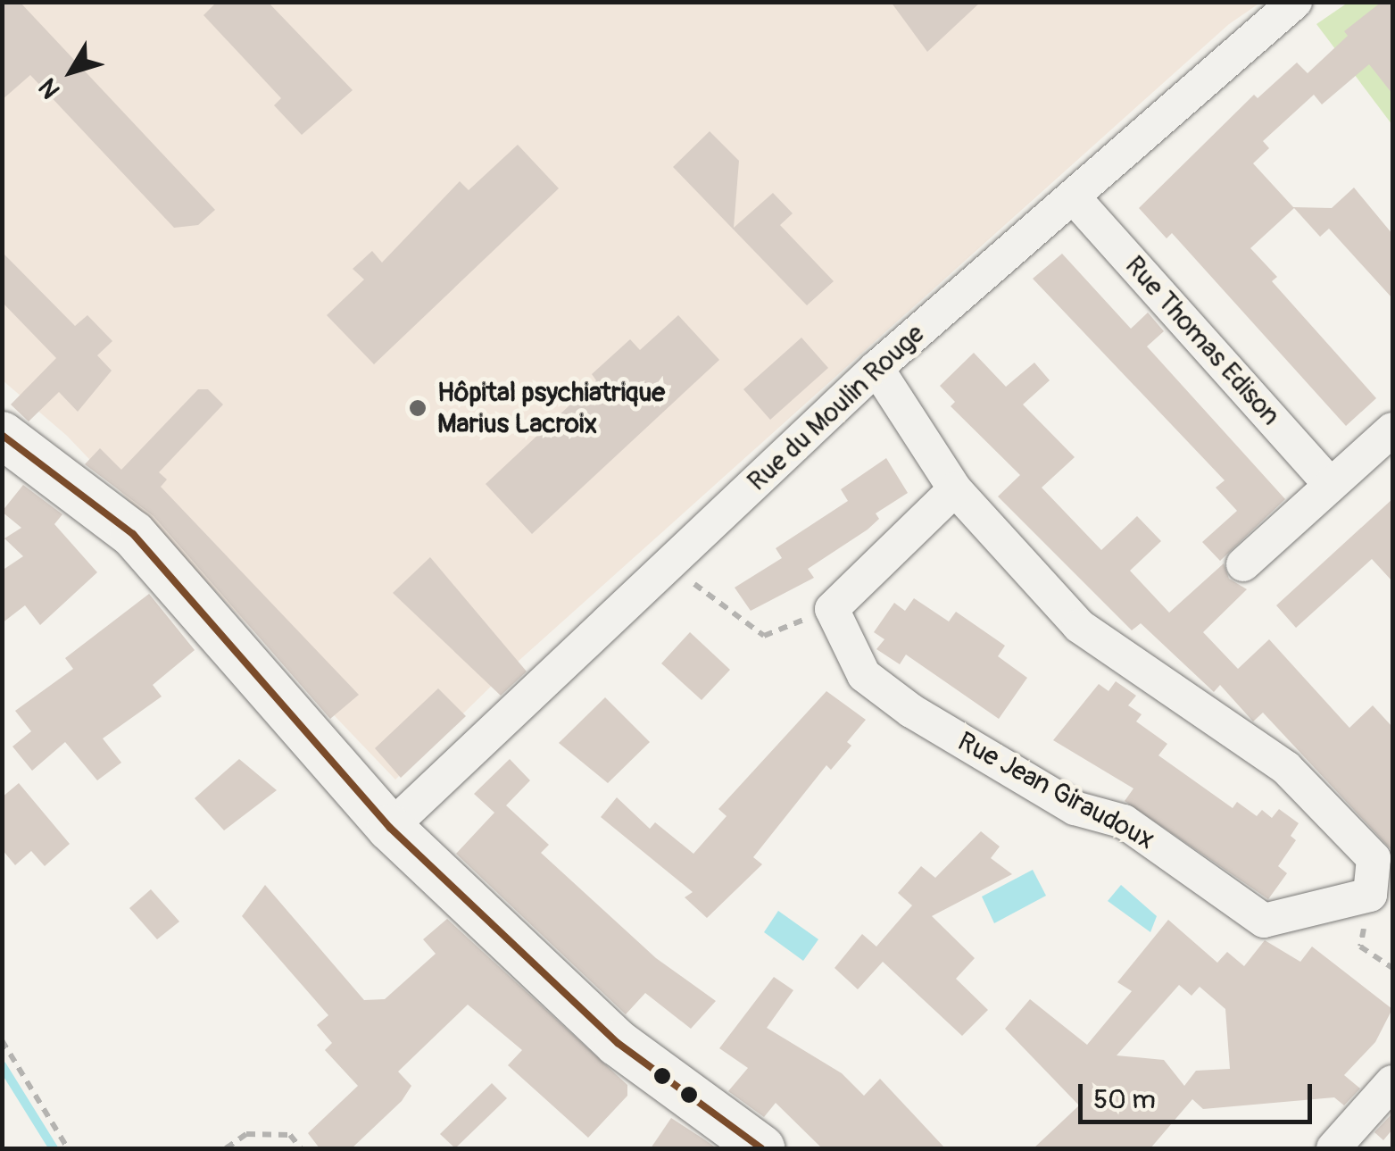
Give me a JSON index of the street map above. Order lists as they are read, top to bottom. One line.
{"streets":{"street":["Rue Thomas Edison","Rue du Moulin Rouge","Rue Jean Giraudoux"]},"crossings":[["Rue Thomas Edison","Rue du Moulin Rouge"]],"places":["Hôpital psychiatrique Marius Lacroix"],"scale_bar":"50 m","north":"bottom left"}
